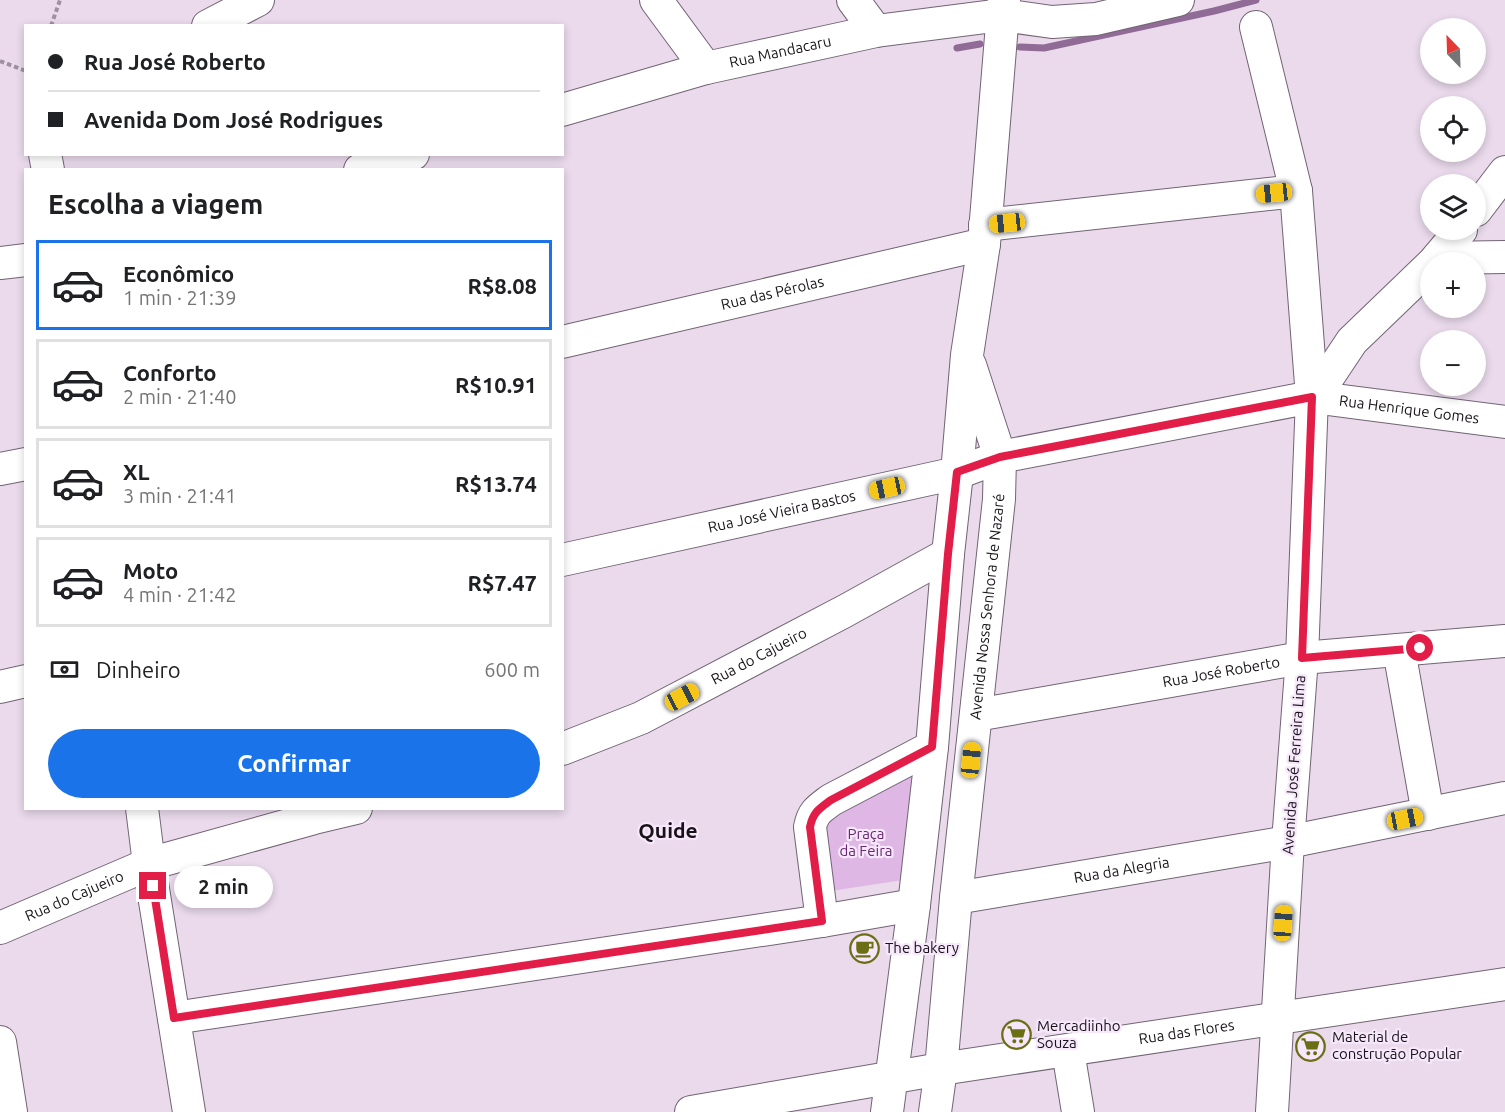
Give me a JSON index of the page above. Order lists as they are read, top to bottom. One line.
{"streets":{"street":["Rua Mandacaru","Rua das Pérolas","Rua Henrique Gomes","Rua José Vieira Bastos","Avenida Nossa Senhora de Nazaré","Rua do Cajueiro","Rua José Roberto","Avenida José Ferreira Lima","Rua da Alegria","Rua das Flores"]},"crossings":[["Rua Mandacaru","Avenida Nossa Senhora de Nazaré"],["Rua das Pérolas","Avenida Nossa Senhora de Nazaré"],["Rua das Pérolas","Avenida José Ferreira Lima"],["Rua Henrique Gomes","Rua José Vieira Bastos"],["Rua Henrique Gomes","Avenida Nossa Senhora de Nazaré"],["Rua Henrique Gomes","Avenida José Ferreira Lima"],["Rua José Vieira Bastos","Avenida Nossa Senhora de Nazaré"],["Avenida Nossa Senhora de Nazaré","Rua do Cajueiro"],["Avenida Nossa Senhora de Nazaré","Rua José Roberto"],["Avenida Nossa Senhora de Nazaré","Rua da Alegria"],["Avenida Nossa Senhora de Nazaré","Rua das Flores"],["Rua José Roberto","Avenida José Ferreira Lima"],["Avenida José Ferreira Lima","Rua da Alegria"],["Avenida José Ferreira Lima","Rua das Flores"]],"districts":["Quide"],"parks":["Praça da Feira"],"places":{"cafe":["The bakery"],"supermarket":["Mercadiinho Souza","Material de construção Popular"]},"north":"top left","page":{"map_buttons":["+","−"],"banner":["Rua José Roberto","Avenida Dom José Rodrigues"],"heading":"Escolha a viagem","list":[{"name":"Econômico","note":"1 min · 21:39","value":"R$8.08"},{"name":"Conforto","note":"2 min · 21:40","value":"R$10.91"},{"name":"XL","note":"3 min · 21:41","value":"R$13.74"},{"name":"Moto","note":"4 min · 21:42","value":"R$7.47"}],"pay":["Dinheiro","600 m"],"buttons":"Confirmar","bubble":"2 min"}}
